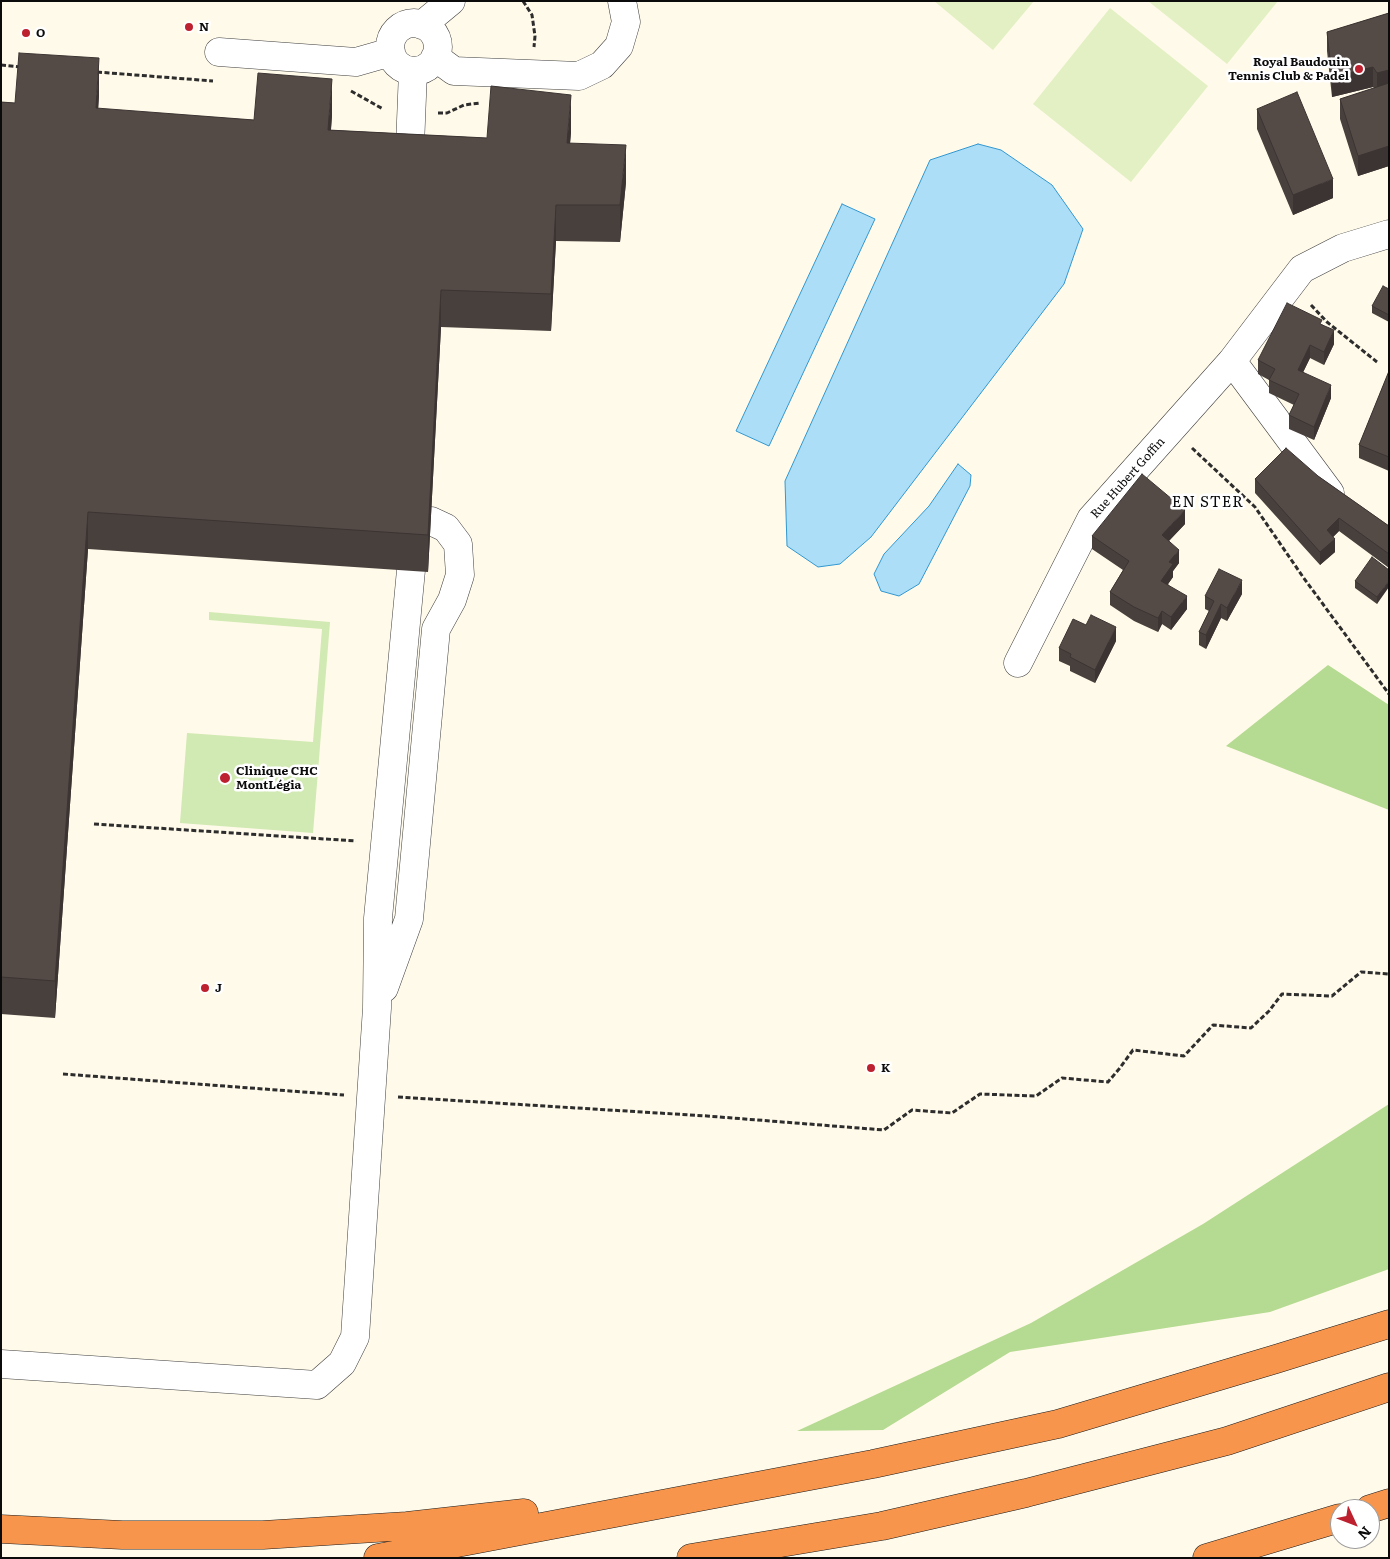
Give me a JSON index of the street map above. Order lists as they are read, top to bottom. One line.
{"streets":{"street":["Rue Hubert Goffin"]},"districts":["EN STER"],"places":["N","O","Royal Baudouin Tennis Club & Padel","Clinique CHC MontLégia","J","K"],"north":"bottom right"}
